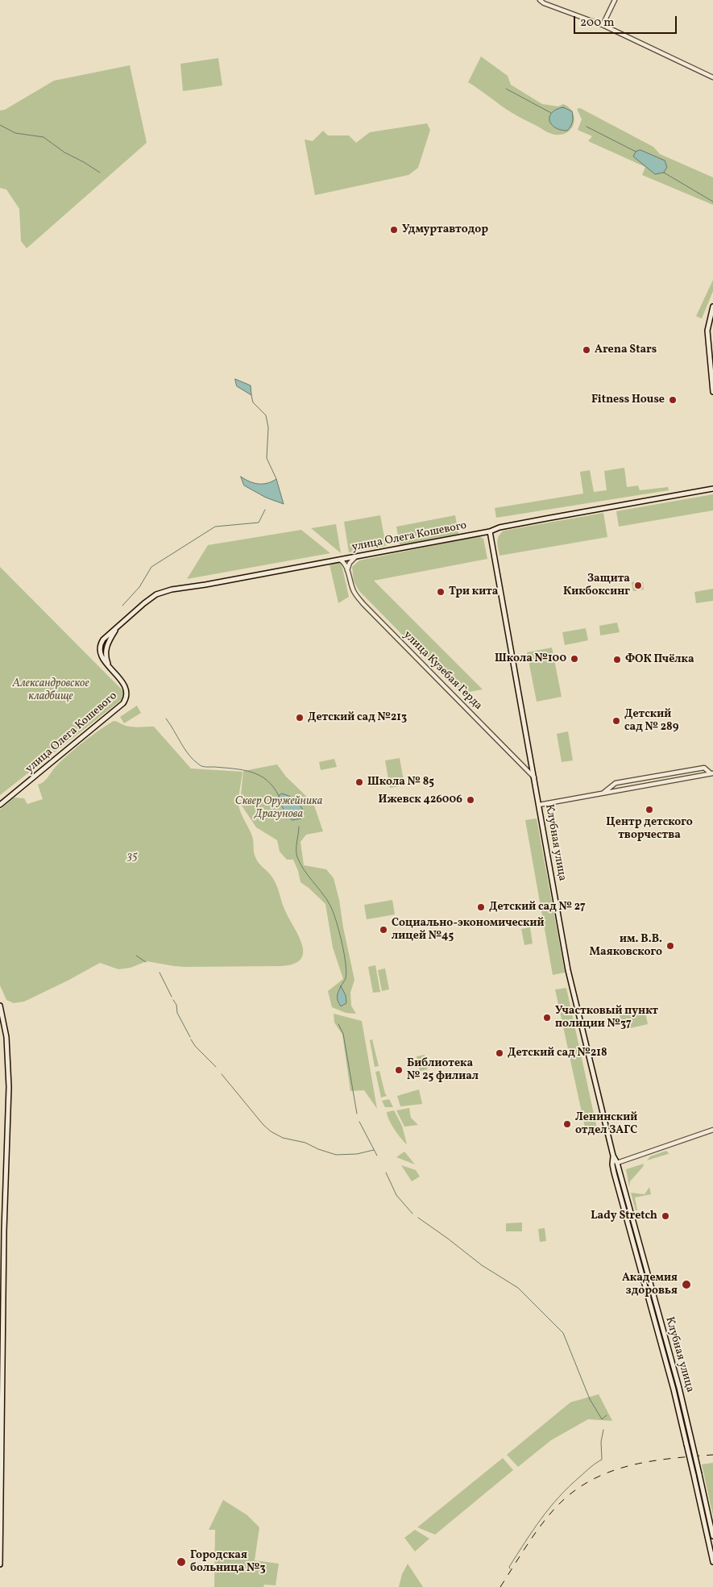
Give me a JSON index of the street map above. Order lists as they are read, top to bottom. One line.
{"streets":{"main road":["улица Олега Кошевого","Клубная улица"],"street":["улица Кузебая Герда"]},"crossings":[["улица Олега Кошевого","улица Кузебая Герда"],["улица Олега Кошевого","Клубная улица"],["улица Кузебая Герда","Клубная улица"]],"parks":["Александровское кладбище","Сквер Оружейника Драгунова","35"],"places":["Удмуртавтодор","Arena Stars","Fitness House","Защита Кикбоксинг","Три кита","Школа №100","ФОК Пчёлка","Детский сад №213","Детский сад № 289","Школа № 85","Ижевск 426006","Центр детского творчества","Детский сад № 27","Социально-экономический лицей №45","им. В.В. Маяковского","Участковый пункт полиции №37","Детский сад №218","Библиотека № 25 филиал","Ленинский отдел ЗАГС","Lady Stretch","Академия здоровья","Городская больница №3"],"scale_bar":"200 m"}
